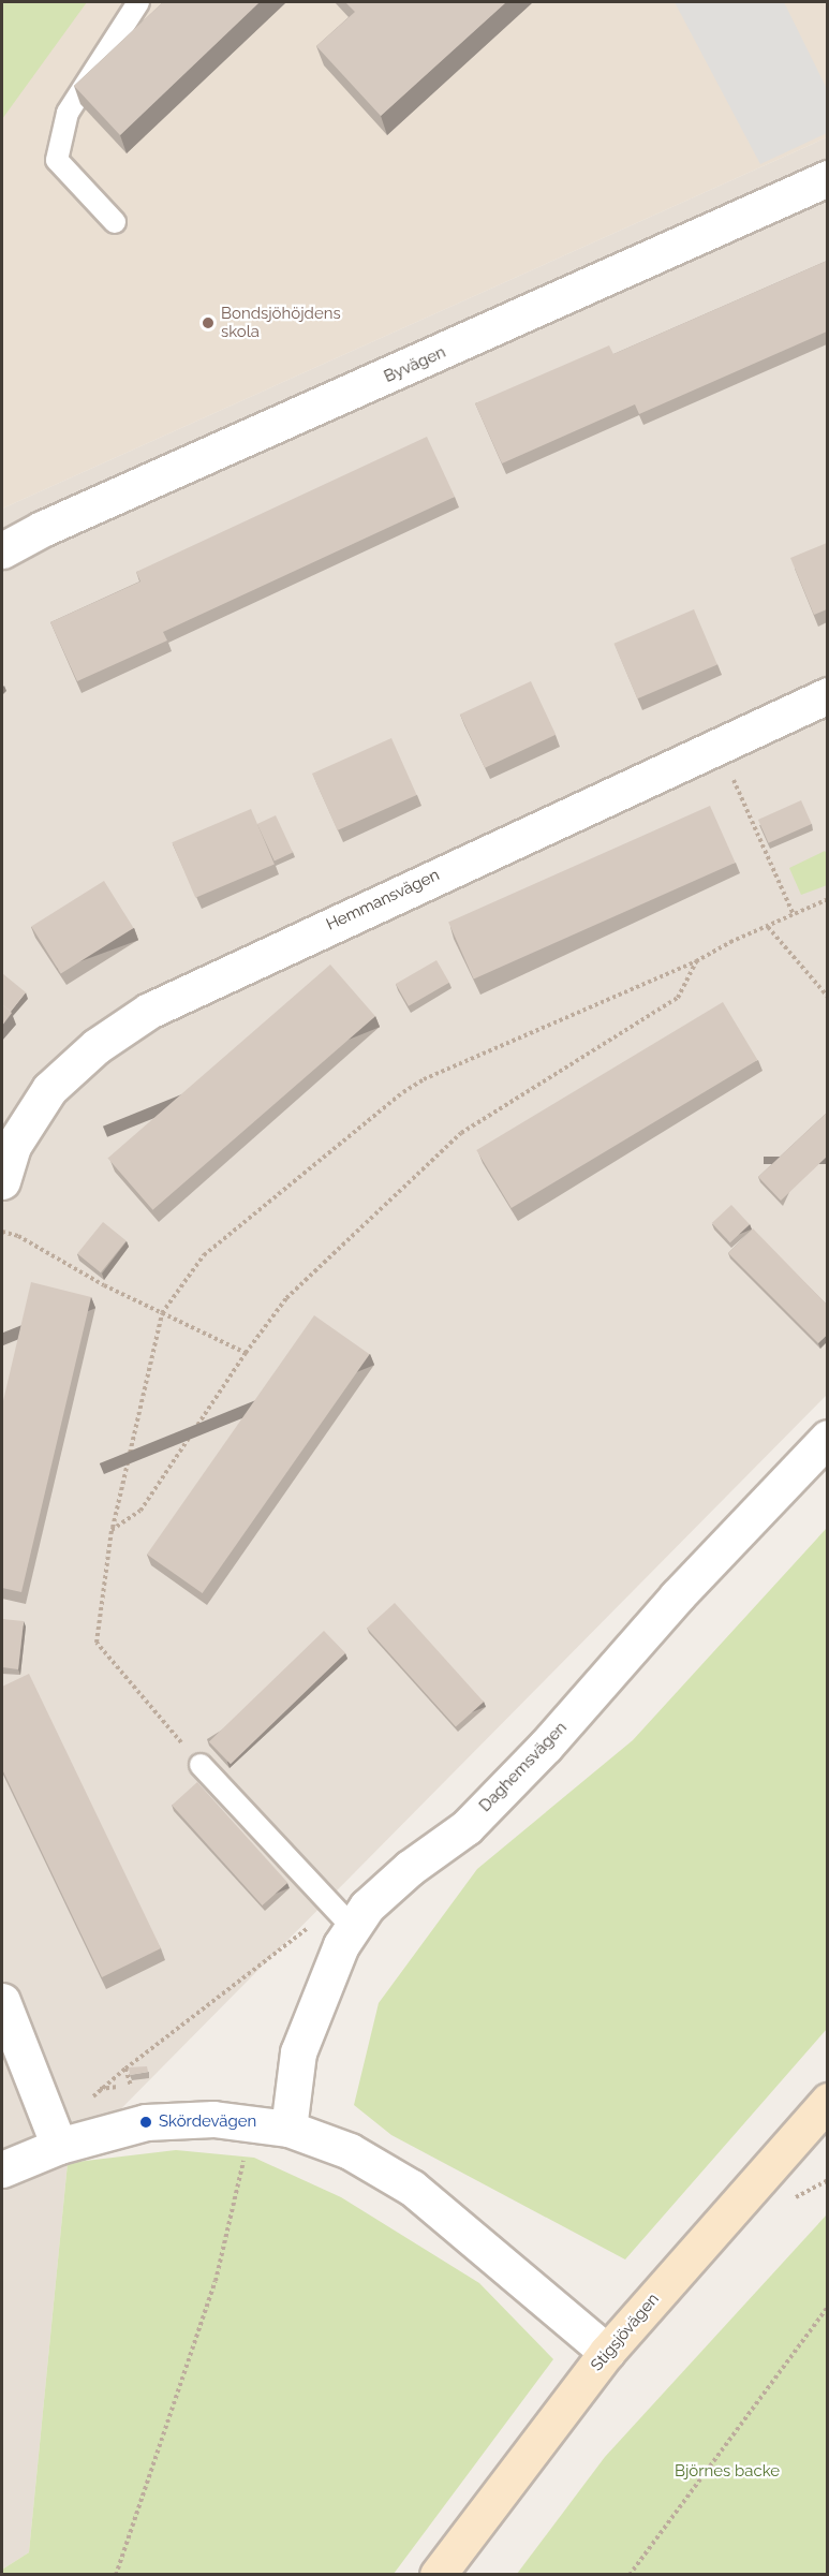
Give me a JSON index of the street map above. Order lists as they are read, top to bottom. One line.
{"streets":{"main road":["Stigsjövägen"],"street":["Byvägen","Hemmansvägen","Daghemsvägen"]},"parks":["Björnes backe"],"places":["Bondsjöhöjdens skola","Skördevägen"]}
